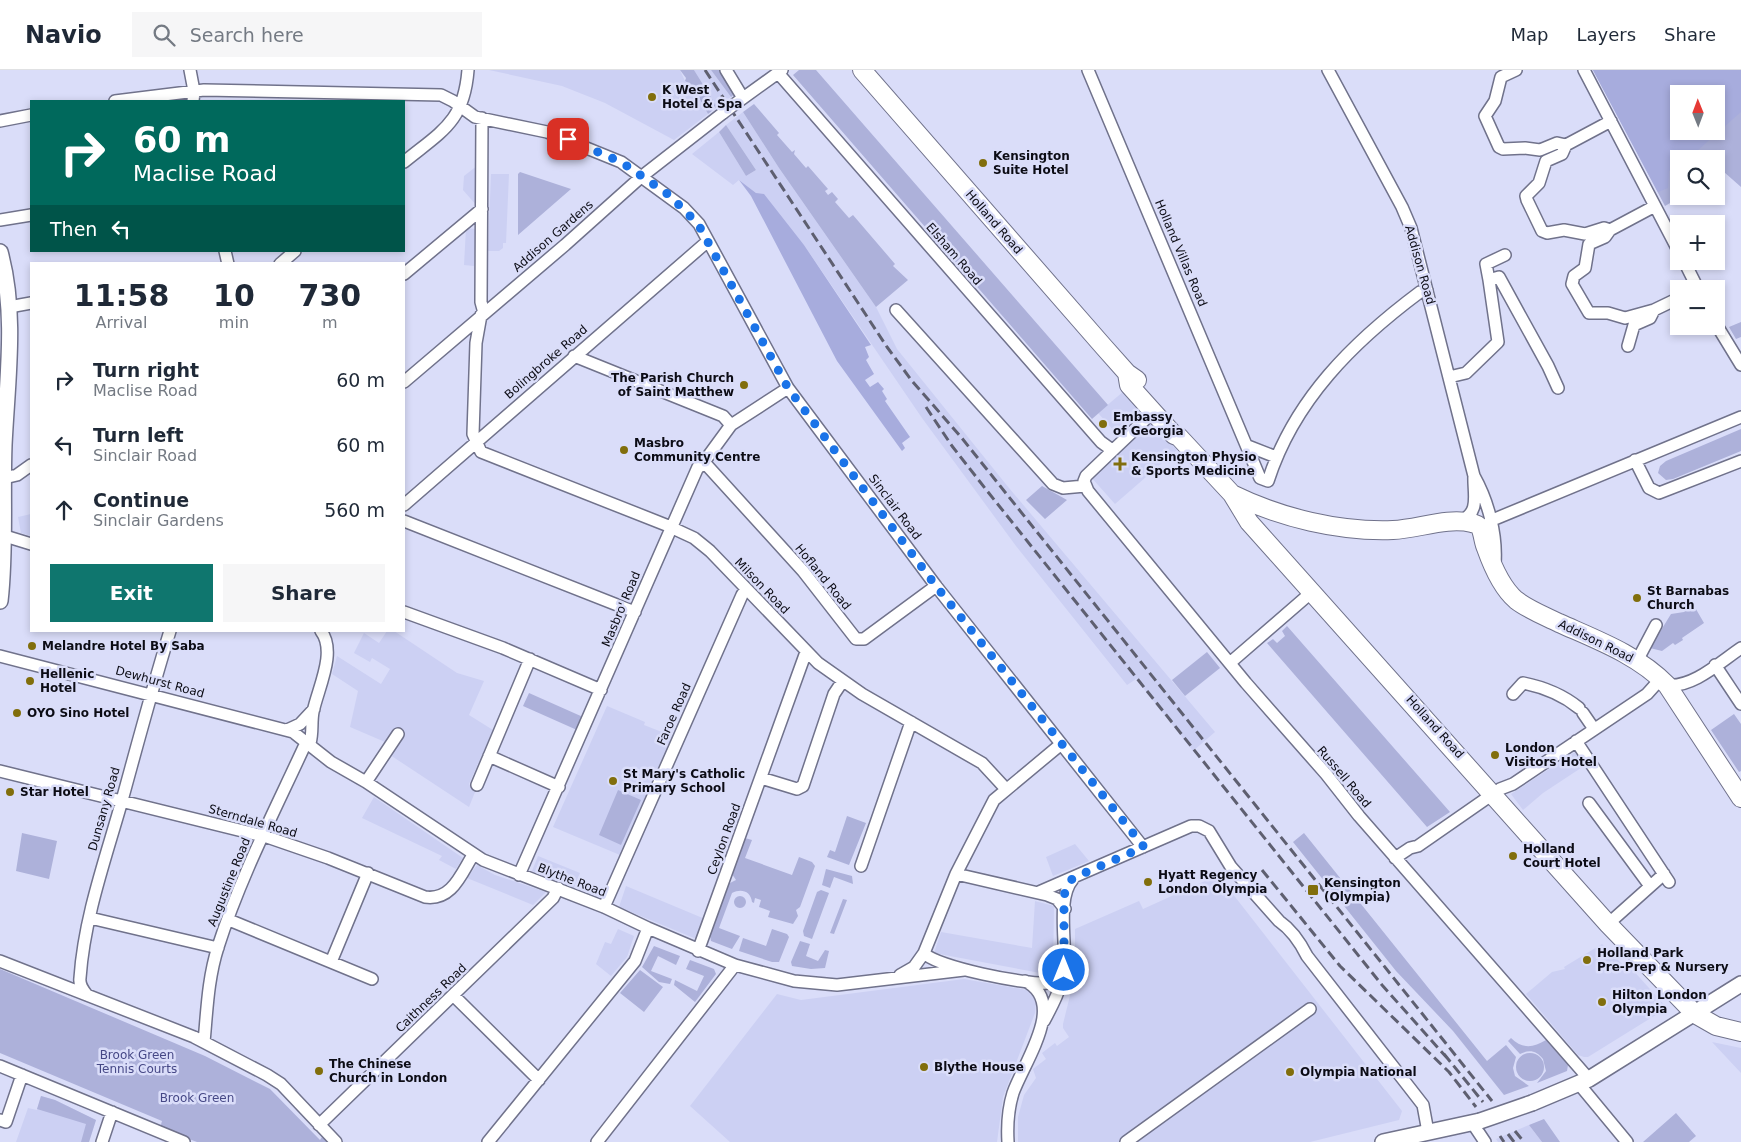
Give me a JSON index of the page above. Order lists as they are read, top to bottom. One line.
{"streets":{"highway":["Holland Road","Addison Road"],"street":["Addison Gardens","Holland Villas Road","Elsham Road","Bolingbroke Road","Sinclair Road","Hofland Road","Milson Road","Masbro' Road","Dewhurst Road","Faroe Road","Russell Road","Dunsany Road","Sterndale Road","Ceylon Road","Blythe Road","Augustine Road","Caithness Road"]},"crossings":[["Addison Gardens","Elsham Road"],["Addison Gardens","Sinclair Road"],["Bolingbroke Road","Sinclair Road"],["Bolingbroke Road","Milson Road"],["Sinclair Road","Hofland Road"],["Sinclair Road","Masbro' Road"],["Hofland Road","Masbro' Road"],["Milson Road","Masbro' Road"],["Milson Road","Faroe Road"],["Milson Road","Ceylon Road"],["Masbro' Road","Blythe Road"],["Dewhurst Road","Dunsany Road"],["Dewhurst Road","Blythe Road"],["Dewhurst Road","Augustine Road"],["Faroe Road","Blythe Road"],["Dunsany Road","Sterndale Road"],["Sterndale Road","Blythe Road"],["Sterndale Road","Augustine Road"],["Ceylon Road","Blythe Road"],["Blythe Road","Augustine Road"],["Blythe Road","Caithness Road"]],"parks":["Brook Green Tennis Courts","Brook Green"],"places":{"other":["K West Hotel & Spa","Kensington Suite Hotel","The Parish Church of Saint Matthew","Embassy of Georgia","Masbro Community Centre","St Barnabas Church","Melandre Hotel By Saba","Hellenic Hotel","OYO Sino Hotel","London Visitors Hotel","St Mary's Catholic Primary School","Star Hotel","Holland Court Hotel","Hyatt Regency London Olympia","Holland Park Pre-Prep & Nursery","Hilton London Olympia","Blythe House","The Chinese Church in London","Olympia National"],"health":["Kensington Physio & Sports Medicine"],"transit":["Kensington (Olympia)"]},"north":"top","page":{"header":"Navio","search":"Search here","nav":["Map","Layers","Share"],"map_buttons":["+","−"],"turn":["60 m","Maclise Road"],"then":"Then","eta":["11:58","Arrival","10","min","730","m"],"list":[{"name":"Turn right","note":"Maclise Road","value":"60 m"},{"name":"Turn left","note":"Sinclair Road","value":"60 m"},{"name":"Continue","note":"Sinclair Gardens","value":"560 m"}],"buttons":["Exit","Share"]}}
